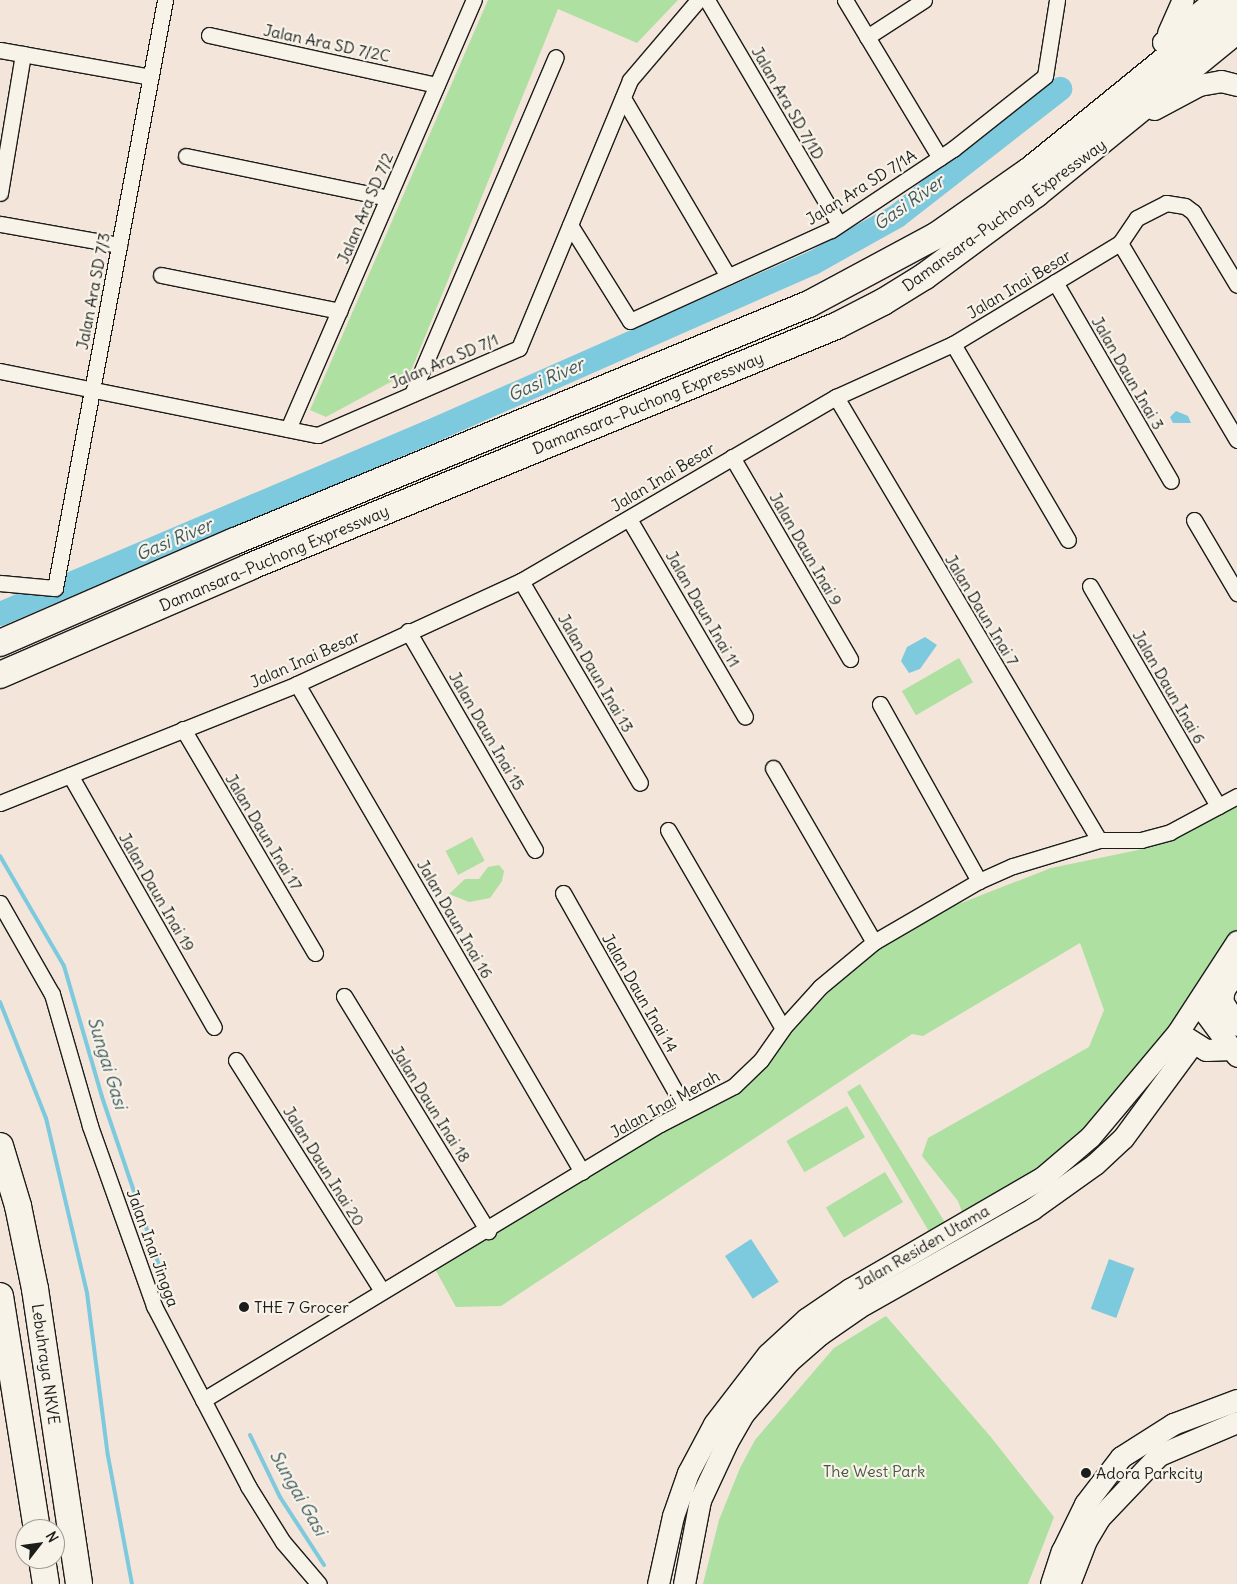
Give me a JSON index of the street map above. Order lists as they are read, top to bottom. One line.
{"streets":{"highway":["Damansara–Puchong Expressway","Lebuhraya NKVE"],"street":["Jalan Ara SD 7/2C","Jalan Ara SD 7/1D","Jalan Ara SD 7/1A","Jalan Ara SD 7/2","Jalan Inai Besar","Jalan Ara SD 7/3","Jalan Ara SD 7/1","Jalan Daun Inai 3","Jalan Daun Inai 9","Jalan Daun Inai 11","Jalan Daun Inai 7","Jalan Daun Inai 13","Jalan Daun Inai 6","Jalan Daun Inai 15","Jalan Daun Inai 17","Jalan Daun Inai 19","Jalan Daun Inai 16","Jalan Daun Inai 14","Jalan Daun Inai 18","Jalan Inai Merah","Jalan Daun Inai 20","Jalan Residen Utama","Jalan Inai Jingga"]},"crossings":[["Jalan Ara SD 7/2C","Jalan Ara SD 7/2"],["Jalan Ara SD 7/1D","Jalan Ara SD 7/1A"],["Jalan Ara SD 7/1A","Jalan Ara SD 7/1"],["Jalan Ara SD 7/2","Jalan Ara SD 7/1"],["Jalan Inai Besar","Jalan Daun Inai 3"],["Jalan Inai Besar","Jalan Daun Inai 9"],["Jalan Inai Besar","Jalan Daun Inai 11"],["Jalan Inai Besar","Jalan Daun Inai 7"],["Jalan Inai Besar","Jalan Daun Inai 13"],["Jalan Inai Besar","Jalan Daun Inai 15"],["Jalan Inai Besar","Jalan Daun Inai 17"],["Jalan Inai Besar","Jalan Daun Inai 19"],["Jalan Inai Besar","Jalan Daun Inai 16"],["Jalan Ara SD 7/3","Jalan Ara SD 7/1"],["Jalan Daun Inai 7","Jalan Inai Merah"],["Jalan Daun Inai 6","Jalan Inai Merah"],["Jalan Daun Inai 16","Jalan Inai Merah"],["Jalan Daun Inai 14","Jalan Inai Merah"],["Jalan Daun Inai 18","Jalan Inai Merah"],["Jalan Inai Merah","Jalan Daun Inai 20"],["Jalan Inai Merah","Jalan Inai Jingga"]],"water":["Gasi River","Sungai Gasi"],"parks":["The West Park"],"places":["THE 7 Grocer","Adora Parkcity"],"north":"top right"}
